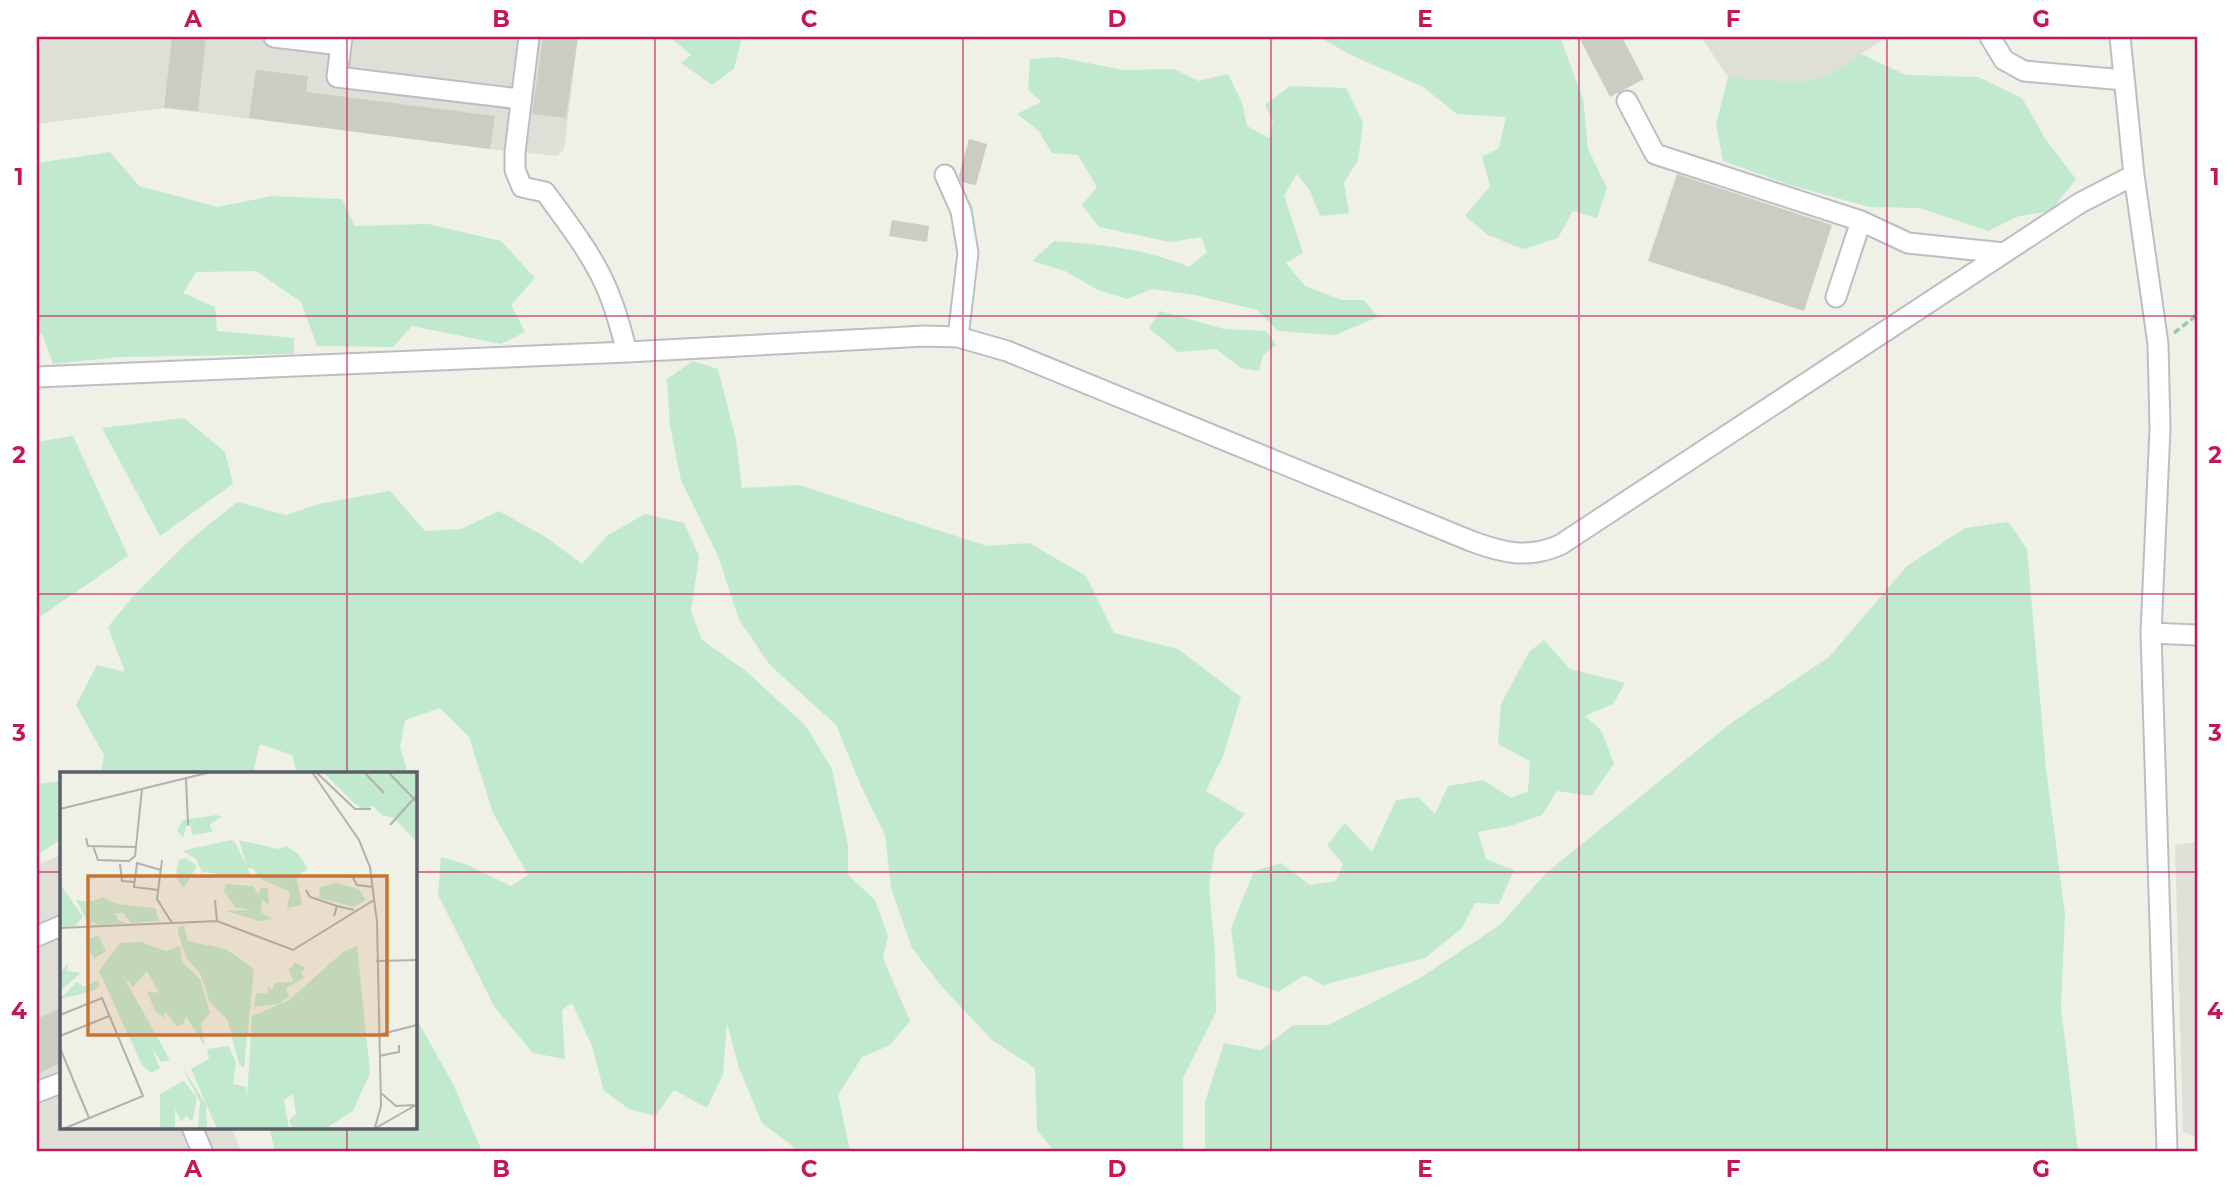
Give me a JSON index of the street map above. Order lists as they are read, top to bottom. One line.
{"grid":{"columns":["A","B","C","D","E","F","G"],"rows":["1","2","3","4"]}}
